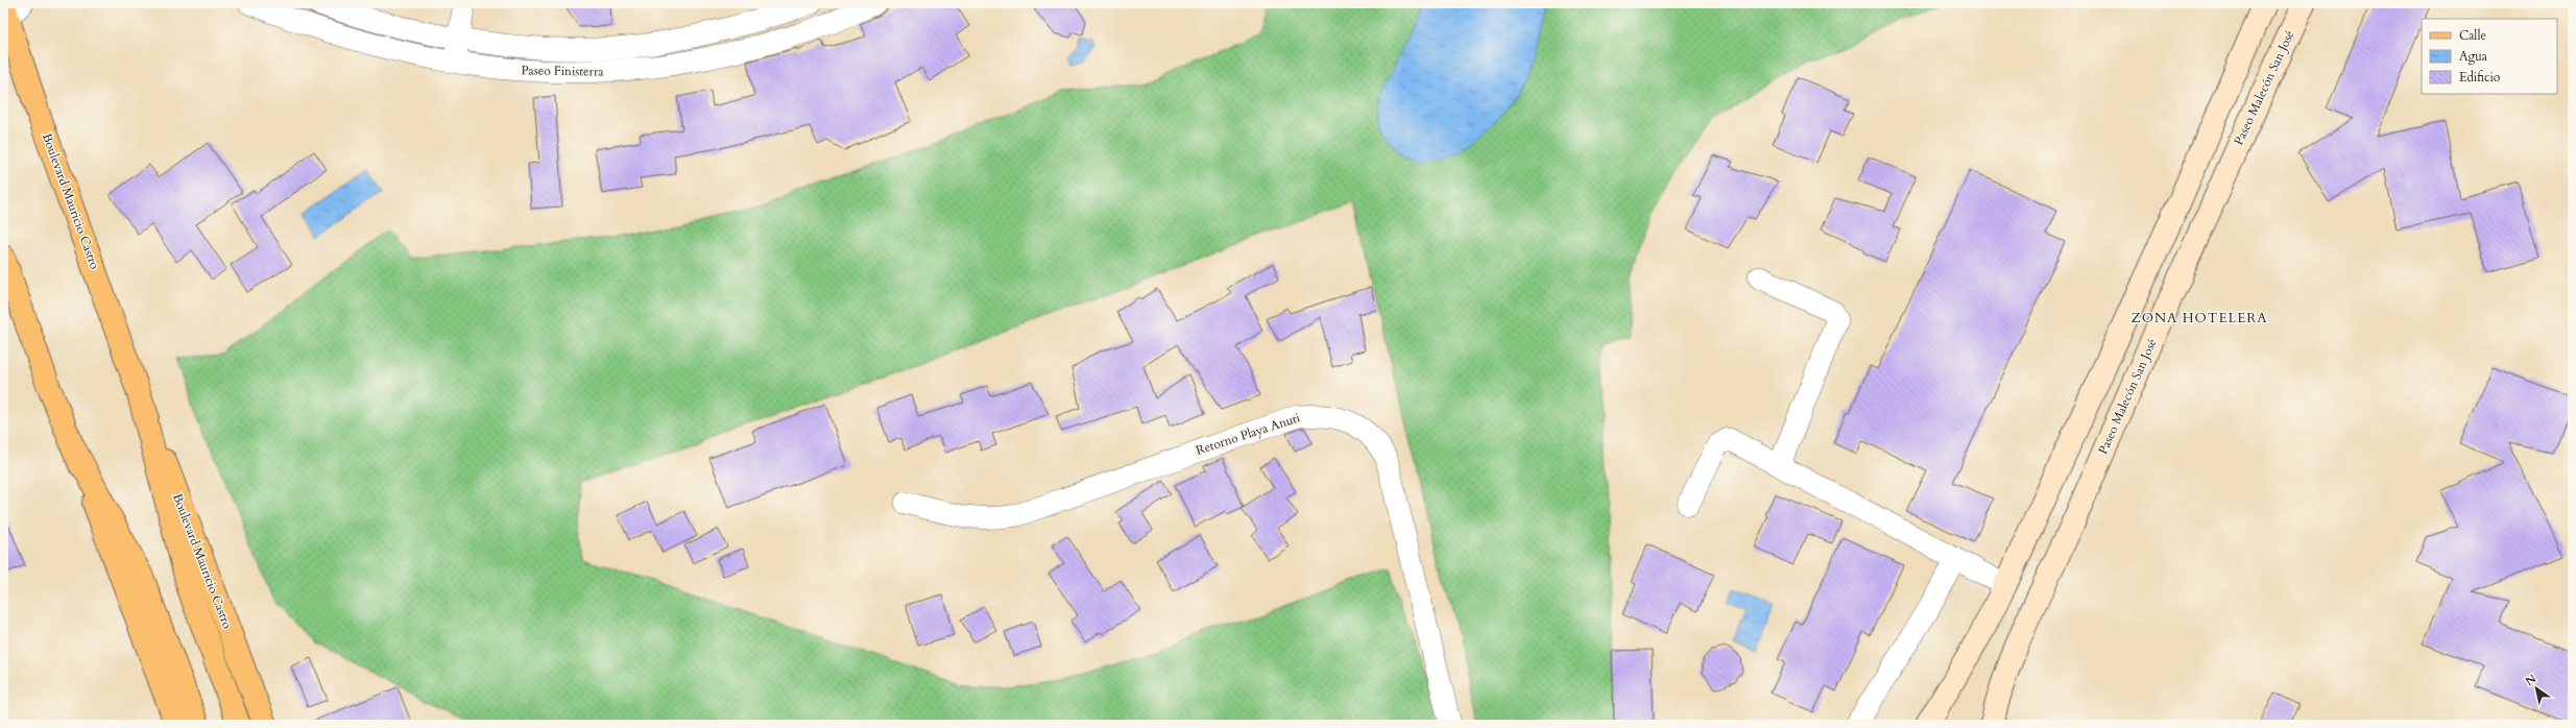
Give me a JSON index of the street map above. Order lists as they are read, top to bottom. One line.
{"streets":{"main road":["Paseo Malecón San José","Boulevard Mauricio Castro"],"street":["Paseo Finisterra","Retorno Playa Anuti"]},"districts":["ZONA HOTELERA"],"legend":["Calle","Agua","Edificio"],"north":"top left"}
